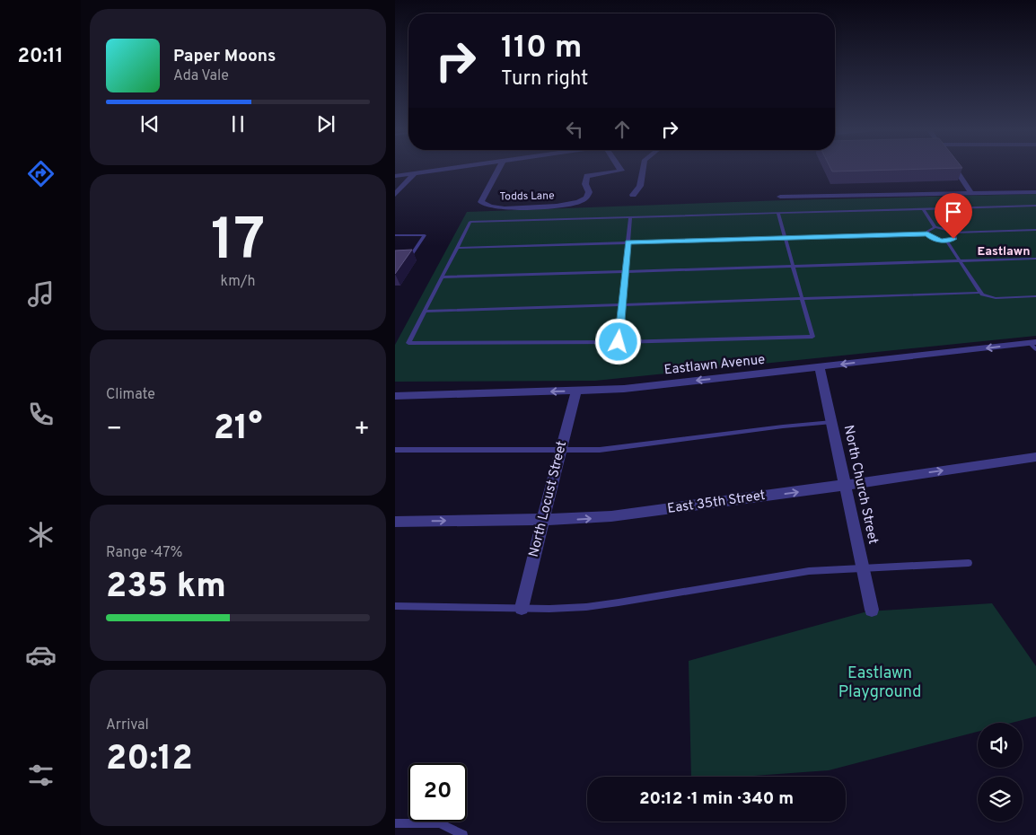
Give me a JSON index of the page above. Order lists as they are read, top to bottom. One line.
{"streets":{"street":["Todds Lane","Eastlawn Avenue","North Church Street","North Locust Street","East 35th Street"]},"crossings":[["Eastlawn Avenue","North Church Street"],["Eastlawn Avenue","North Locust Street"],["North Church Street","East 35th Street"],["North Locust Street","East 35th Street"]],"one_way":["Eastlawn Avenue","East 35th Street"],"districts":["Eastlawn"],"parks":["Eastlawn Playground"],"page":{"tabs":"20:11","turn":["110 m","Turn right"],"song":["Paper Moons","Ada Vale"],"tile":[["17","km/h"],"Climate",["Range · 47%","235 km"],["Arrival","20:12"]],"heat":["−","21°","+"],"limit":"20","trip":"20:12 · 1 min · 340 m"}}
